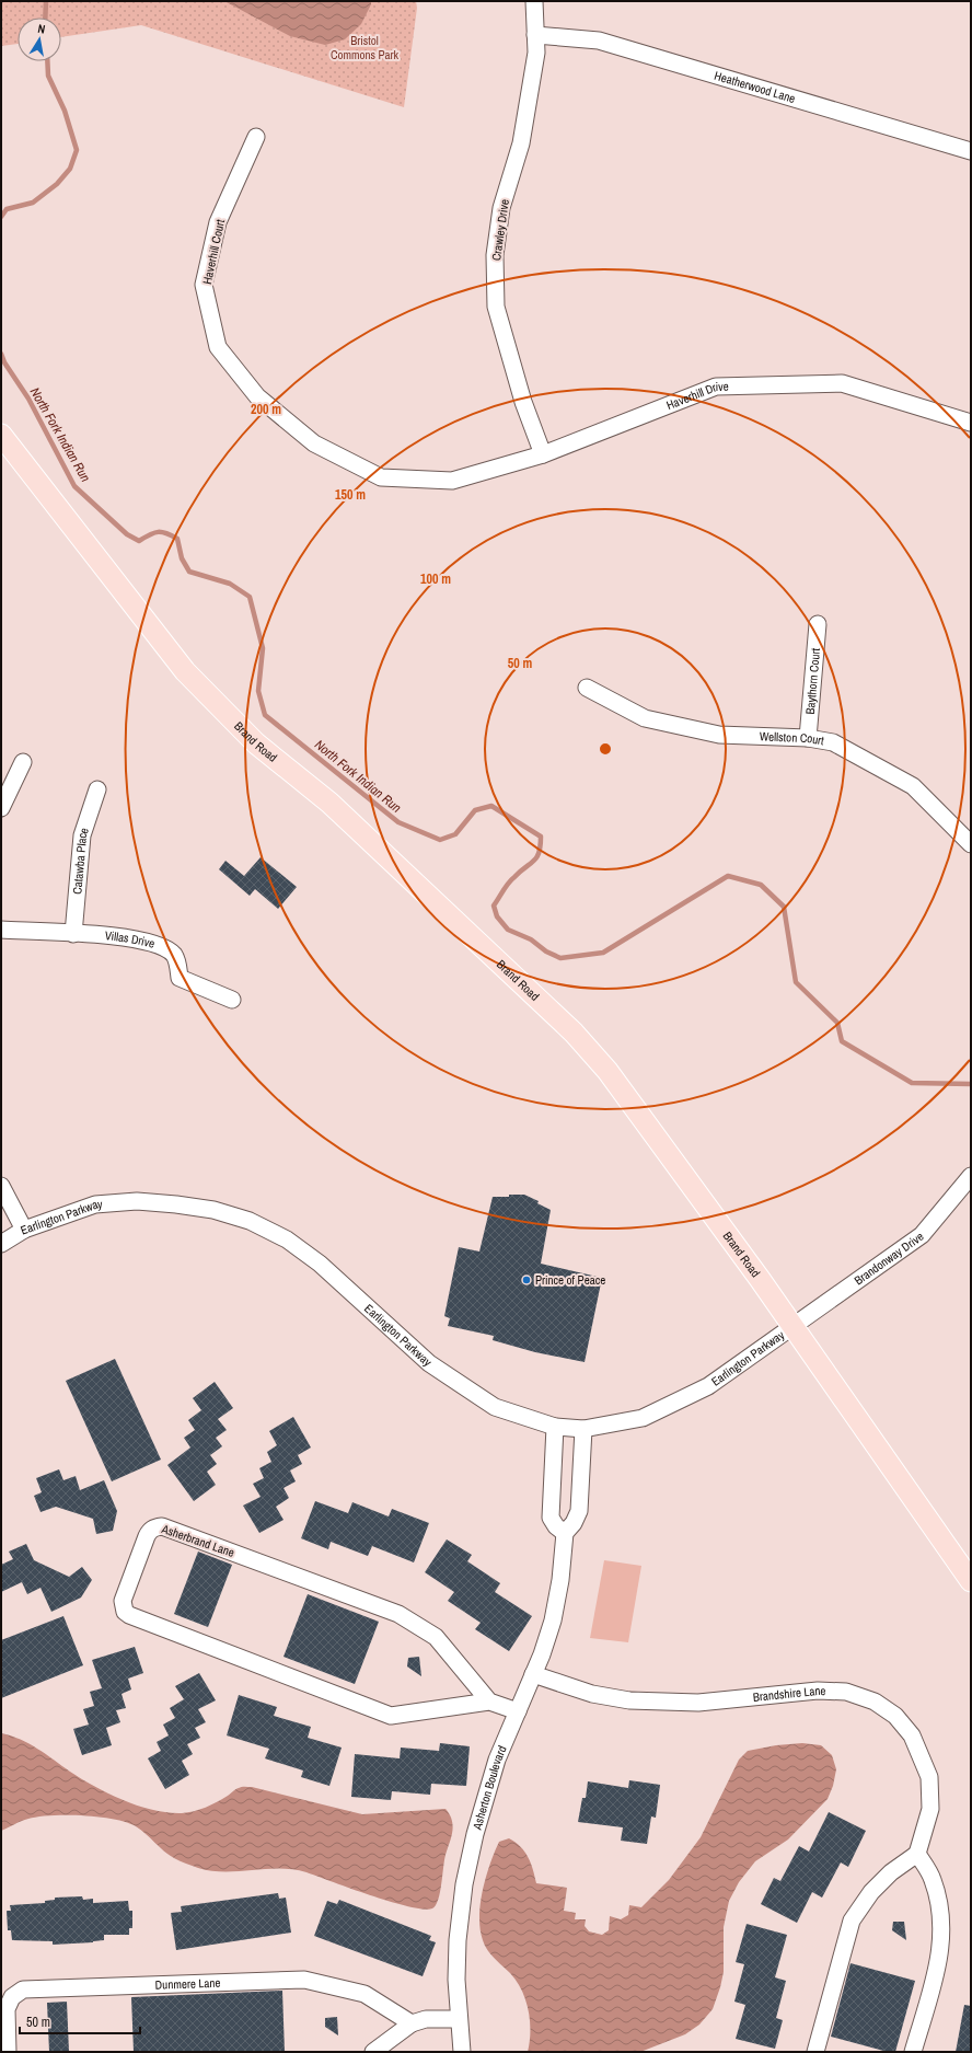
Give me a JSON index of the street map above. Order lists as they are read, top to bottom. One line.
{"streets":{"main road":["Brand Road"],"street":["Heatherwood Lane","Crawley Drive","Haverhill Court","Haverhill Drive","Baythorn Court","Wellston Court","Catawba Place","Villas Drive","Earlington Parkway","Brandonway Drive","Asherbrand Lane","Brandshire Lane","Asherton Boulevard","Dunmere Lane"]},"crossings":[["Heatherwood Lane","Crawley Drive"],["Crawley Drive","Haverhill Drive"],["Haverhill Court","Haverhill Drive"],["Baythorn Court","Wellston Court"],["Brand Road","Earlington Parkway"],["Brand Road","Brandonway Drive"],["Catawba Place","Villas Drive"],["Earlington Parkway","Brandonway Drive"],["Earlington Parkway","Asherton Boulevard"],["Asherbrand Lane","Asherton Boulevard"],["Brandshire Lane","Asherton Boulevard"]],"water":["North Fork Indian Run"],"parks":["Bristol Commons Park"],"places":["Prince of Peace"],"scale_bar":"50 m","north":"top","rings":["200 m","150 m","100 m","50 m"]}
